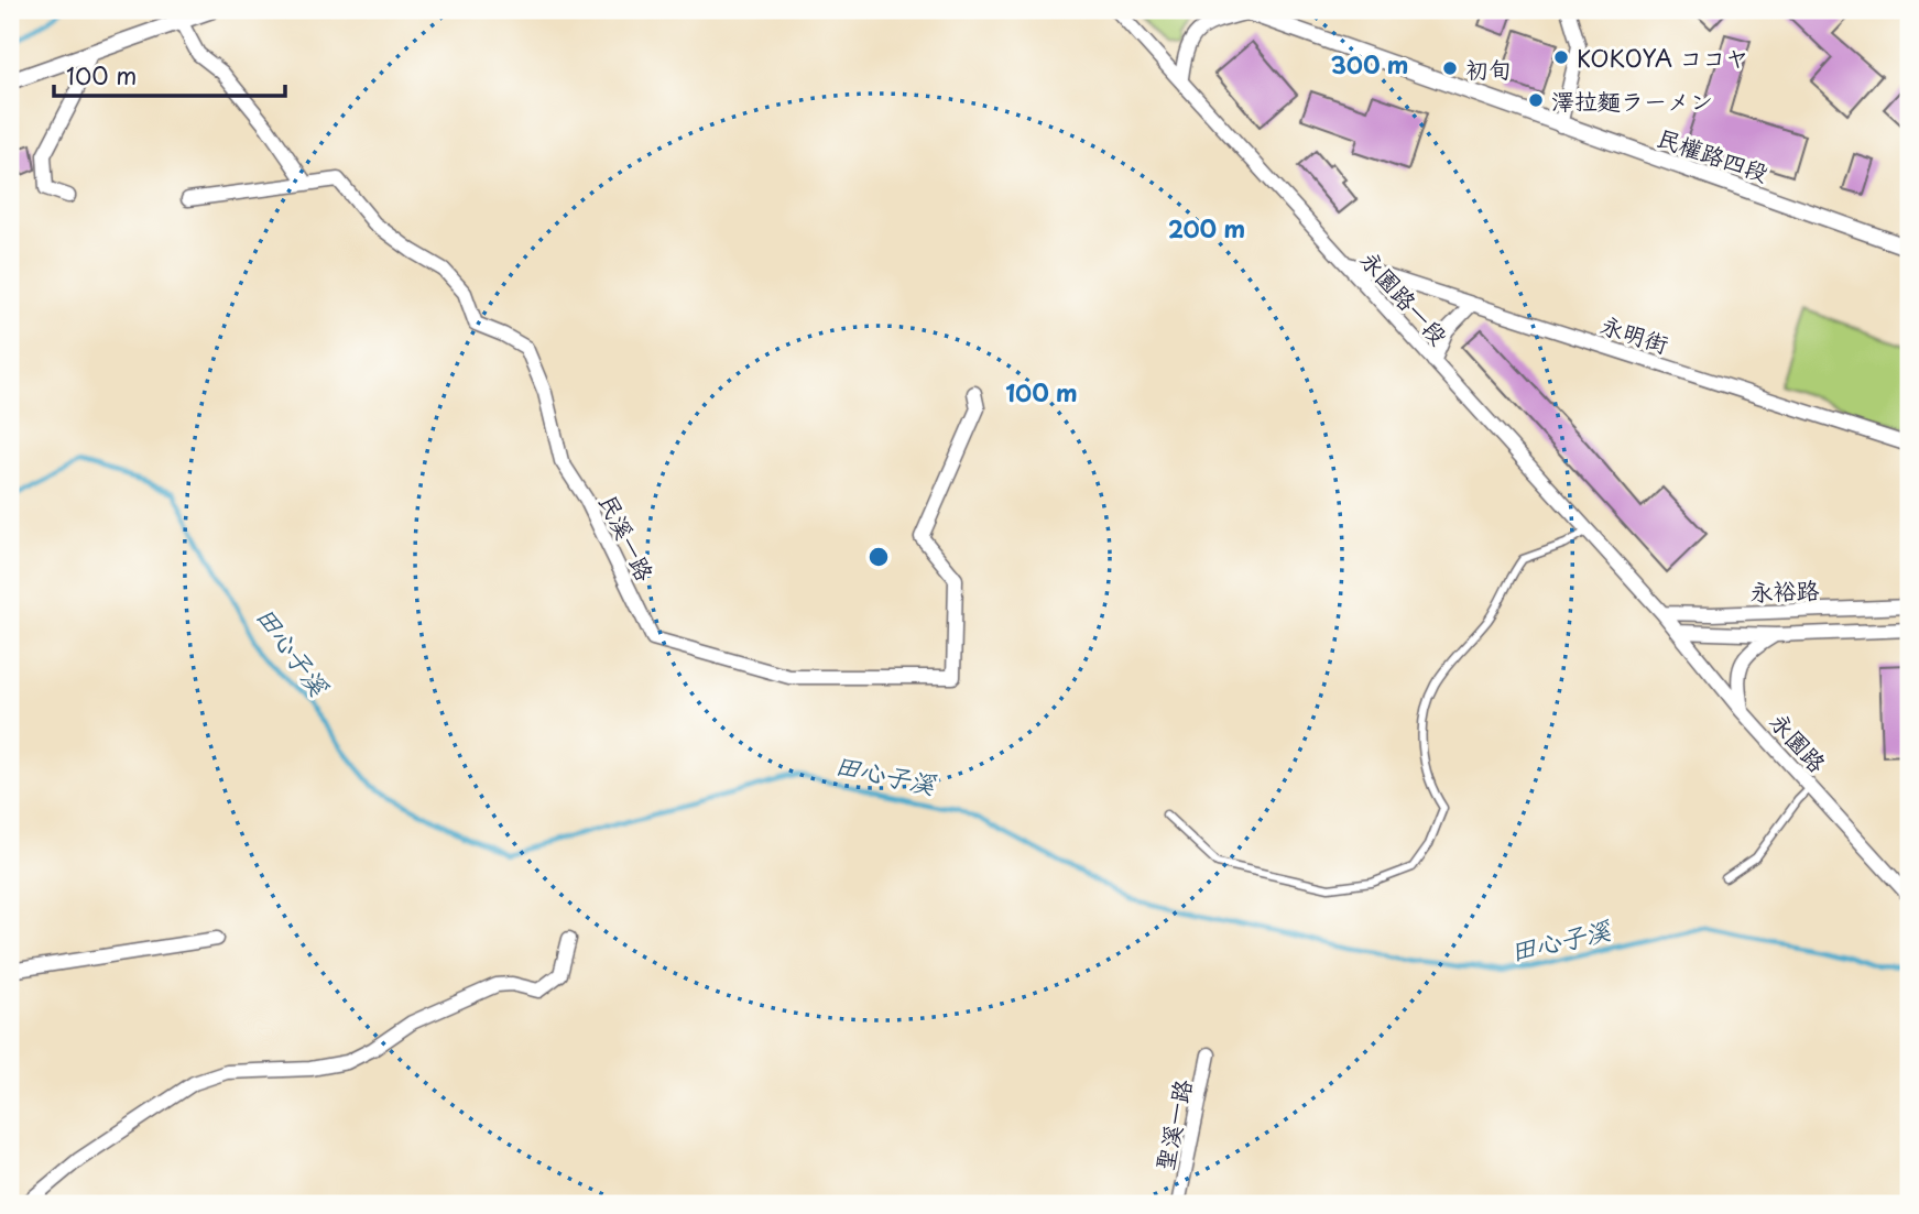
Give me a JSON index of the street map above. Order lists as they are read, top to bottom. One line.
{"streets":{"street":["民權路四段","永園路一段","永明街","民溪一路","永裕路","永園路","聖溪一路"]},"crossings":[["永園路一段","永明街"],["永園路一段","永裕路"],["永園路一段","永園路"],["永裕路","永園路"]],"water":["田心子溪"],"places":["KOKOYA ココヤ","初旬","澤拉麵ラーメン"],"scale_bar":"100 m","rings":["300 m","200 m","100 m"]}
